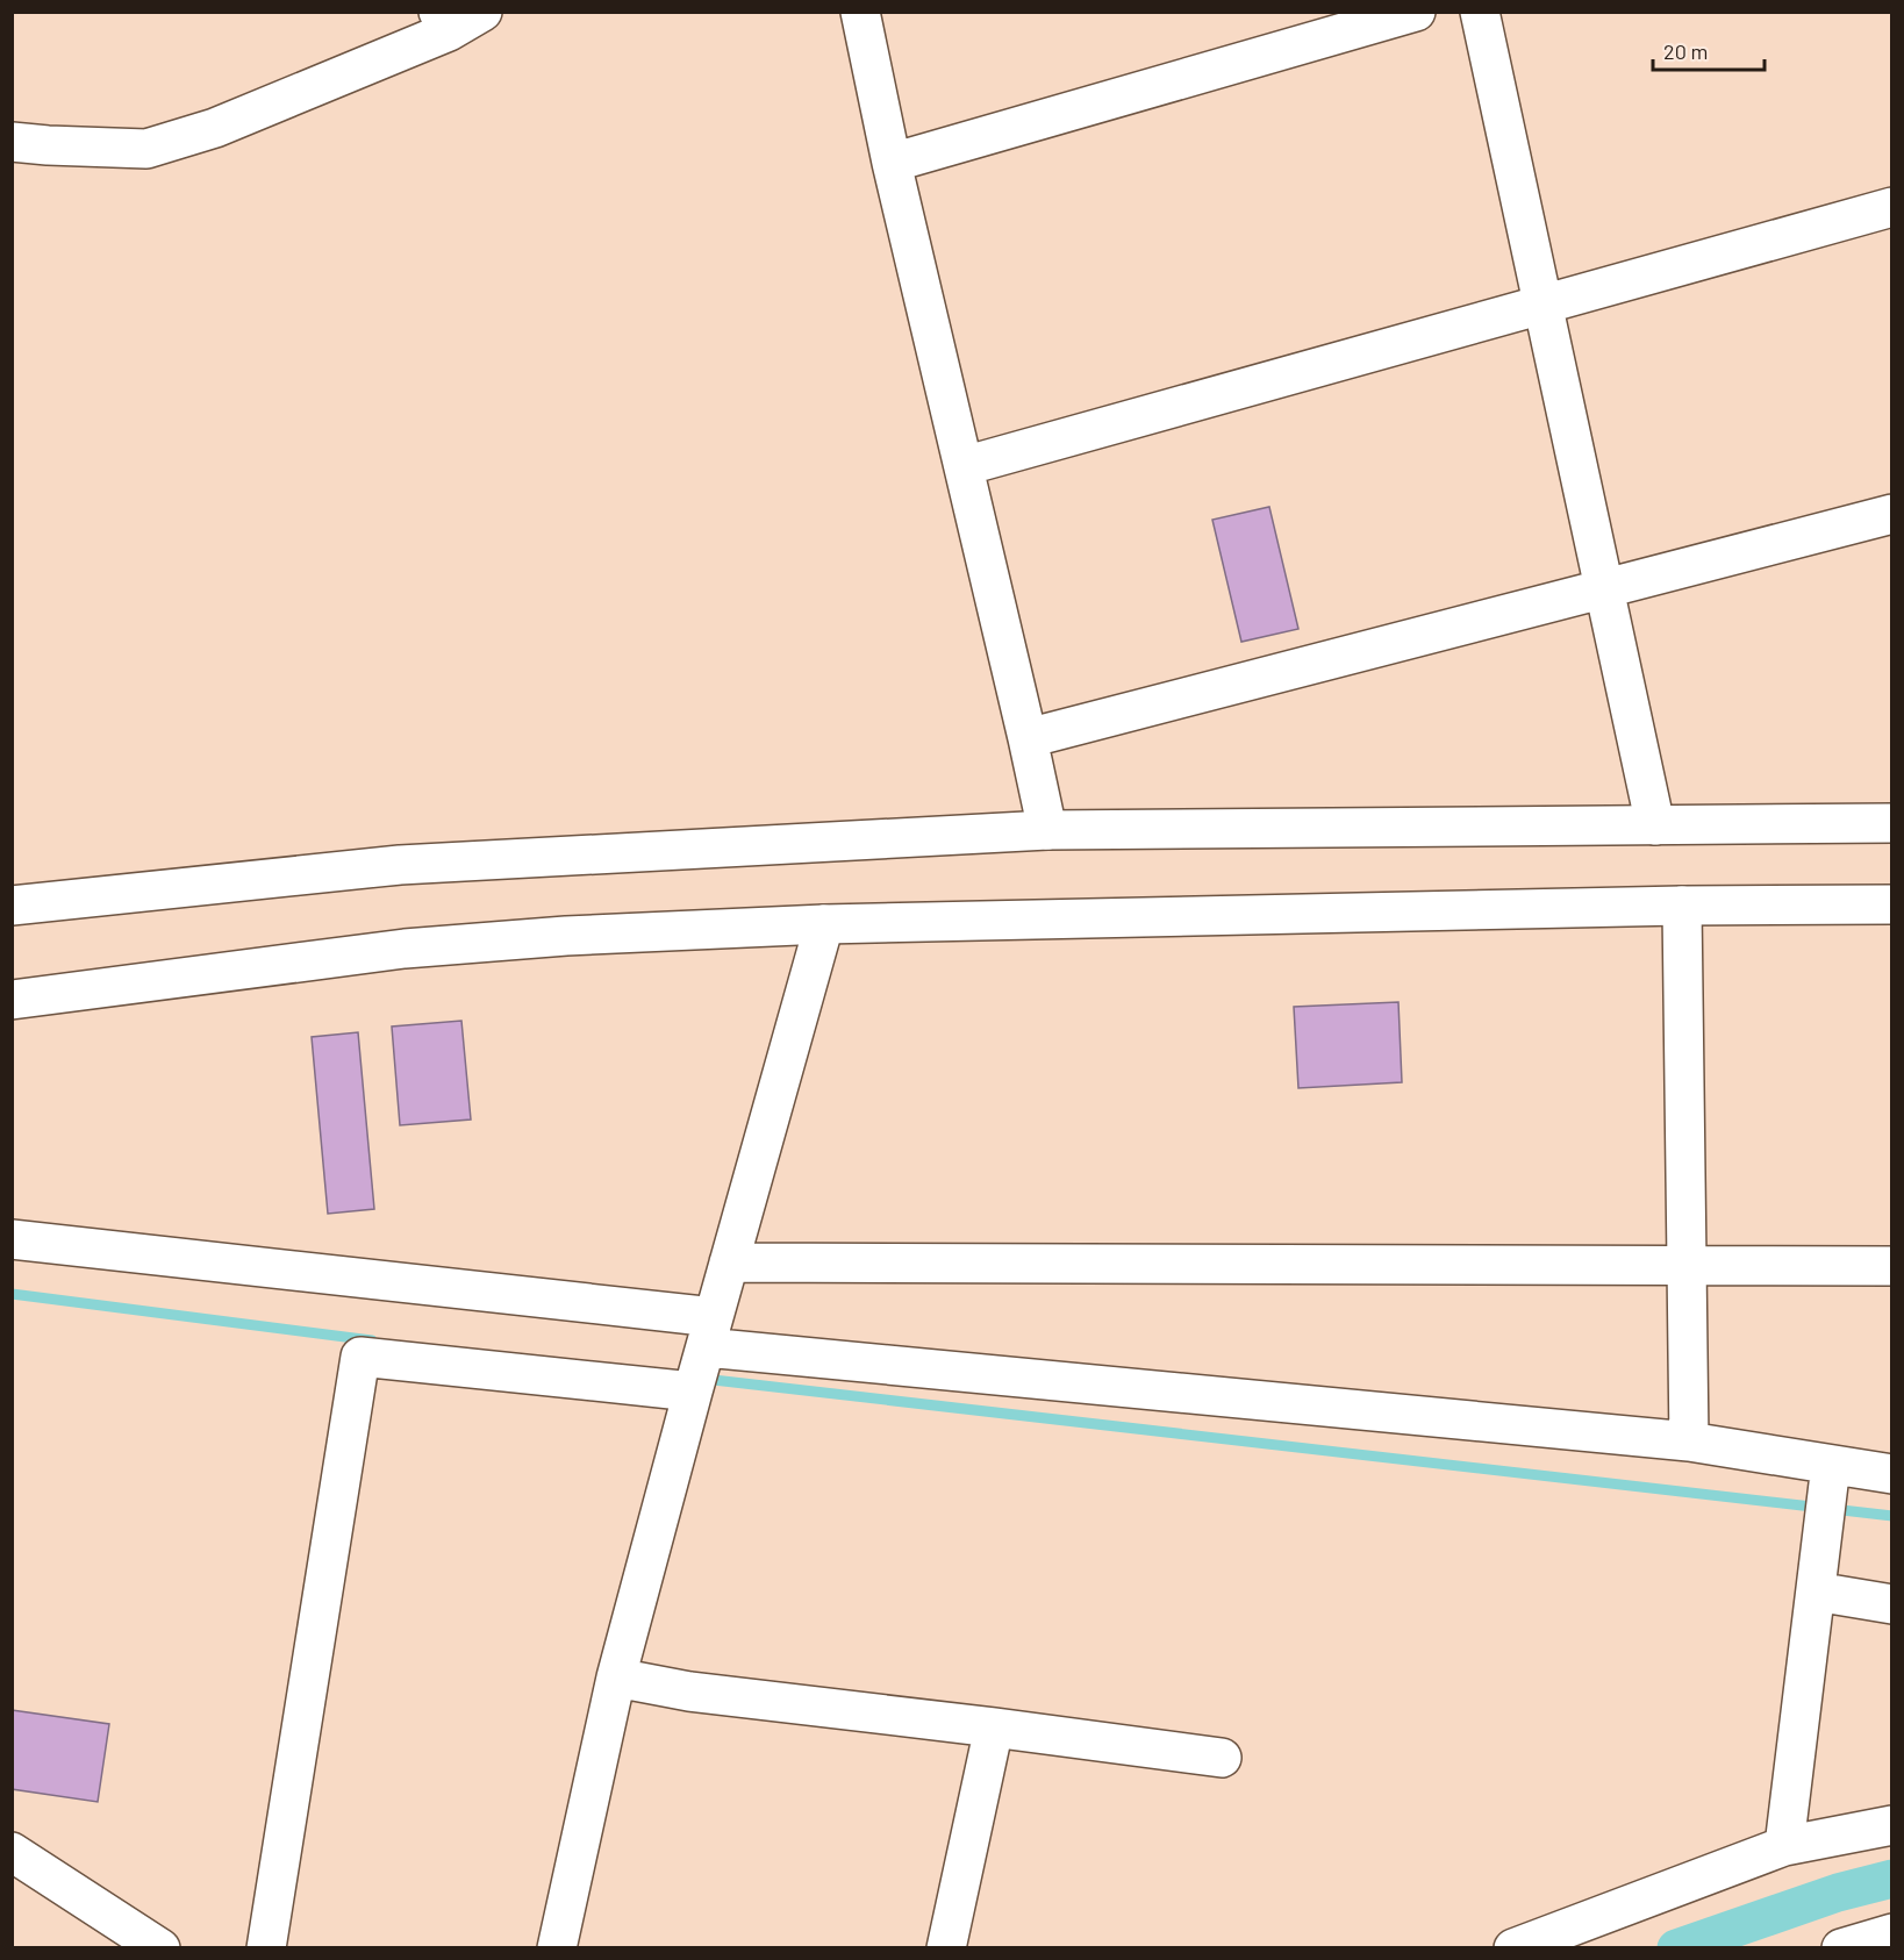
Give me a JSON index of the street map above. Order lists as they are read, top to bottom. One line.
{"scale_bar":"20 m"}
